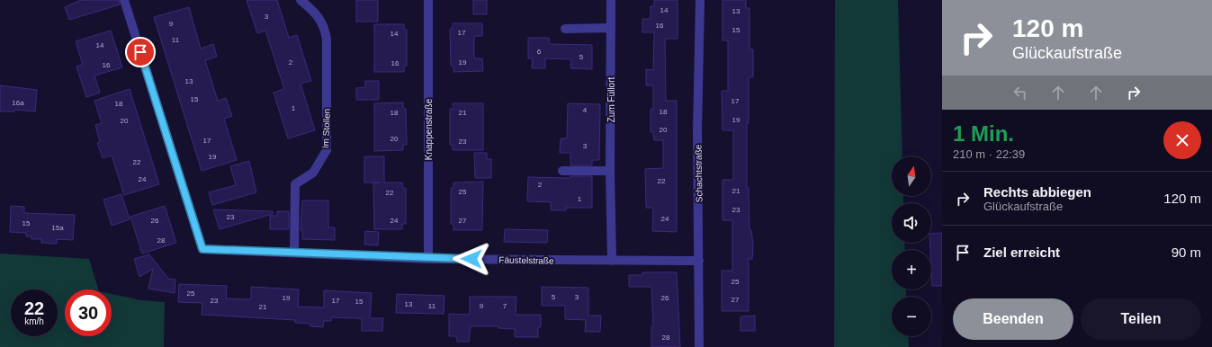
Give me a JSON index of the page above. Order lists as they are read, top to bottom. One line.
{"streets":{"street":["Zum Füllort","Im Stollen","Knappenstraße","Schachtstraße","Fäustelstraße"]},"crossings":[["Zum Füllort","Fäustelstraße"],["Im Stollen","Fäustelstraße"],["Knappenstraße","Fäustelstraße"],["Schachtstraße","Fäustelstraße"]],"house_numbers":["14","13","3","9","16","15","17","14","11","14","6","5","2","19","16","16","13","15","17","16a","18","1","4","18","18","21","19","20","20","20","17","23","3","19","22","24","22","2","21","25","22","1","23","23","24","26","24","27","15","15a","28","25","25","5","3","19","26","27","23","17","15","13","11","9","7","21","28"],"north":"top","page":{"turn":["120 m","Glückaufstraße"],"heading":["1 Min.","210 m · 22:39"],"map_buttons":["+","−"],"list":[{"name":"Rechts abbiegen","note":"Glückaufstraße","value":"120 m"},{"name":"Ziel erreicht","value":"90 m"}],"speed":"22 km/h","limit":"30","buttons":["Beenden","Teilen"]}}
